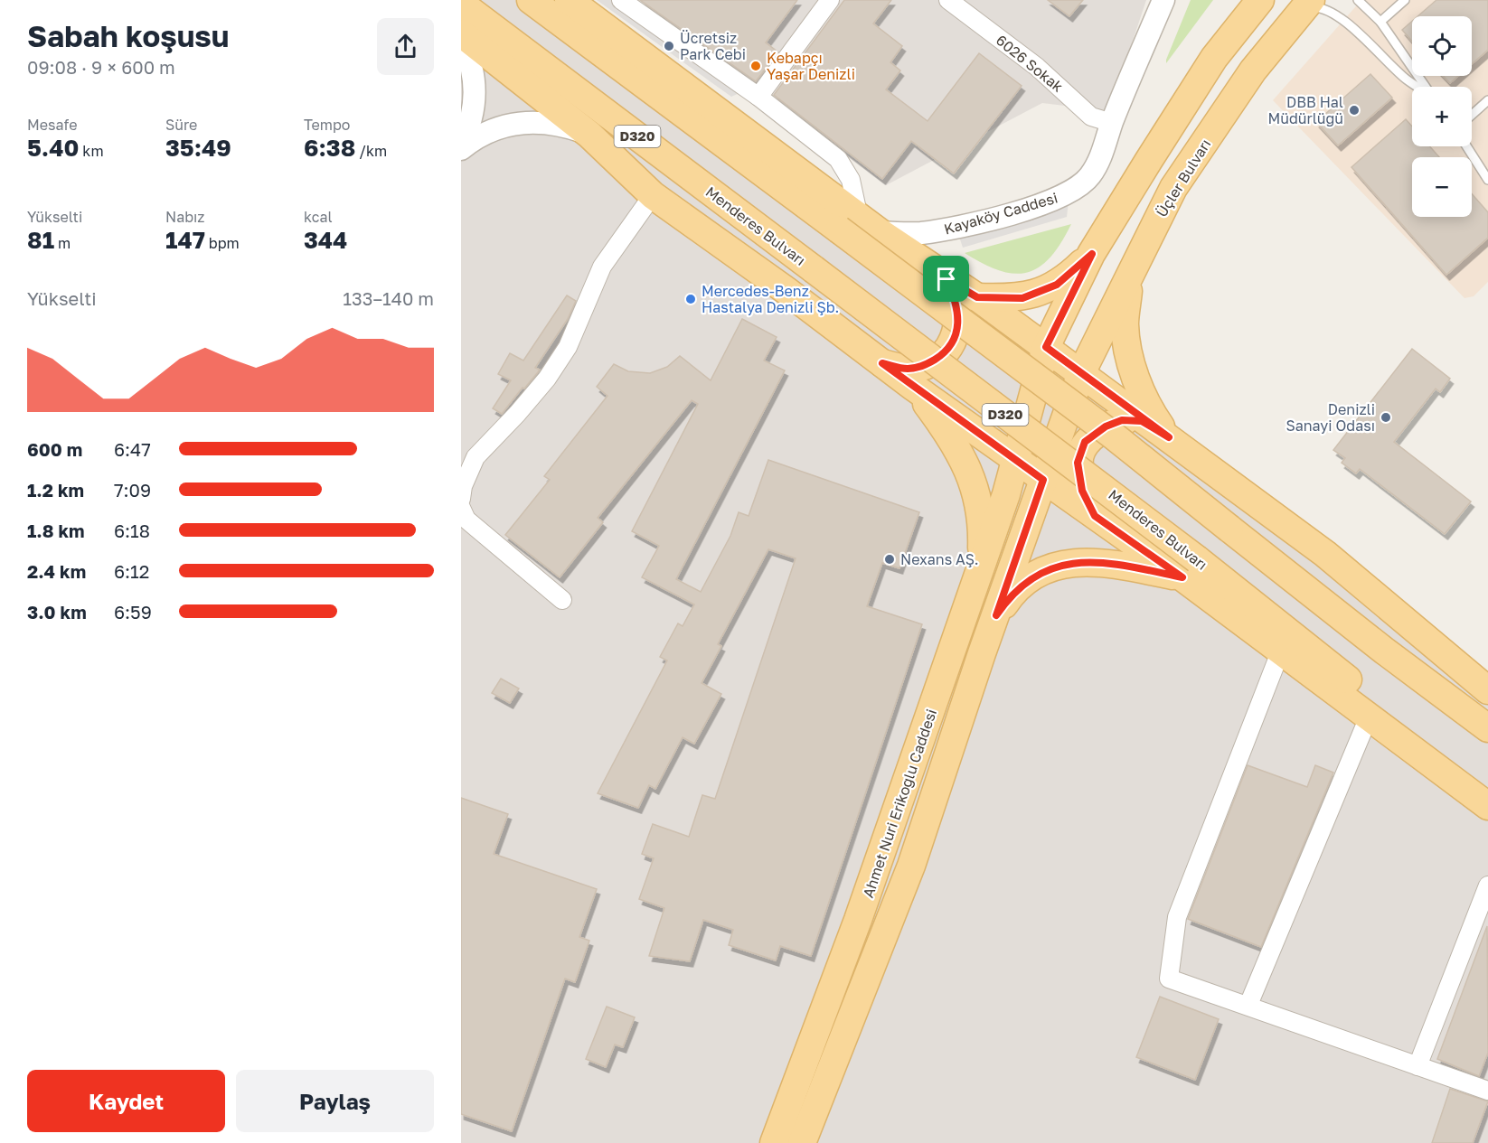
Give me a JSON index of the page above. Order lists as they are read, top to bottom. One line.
{"streets":{"main road":["D320","Üçler Bulvarı","Menderes Bulvarı","Ahmet Nuri Erikoğlu Caddesi"],"street":["6026 Sokak","Kayaköy Caddesi"]},"crossings":[["6026 Sokak","Kayaköy Caddesi"],["Üçler Bulvarı","Ahmet Nuri Erikoğlu Caddesi"]],"places":["Ücretsiz Park Cebi","Kebapçı Yaşar Denizli","DBB Hal Müdürlüğü","Mercedes-Benz Hastalya Denizli Şb.","Denizli Sanayi Odası","Nexans AŞ."],"page":{"heading":["Sabah koşusu","09:08 · 9 × 600 m"],"map_buttons":["+","−"],"stats":[["Mesafe","5.40 km"],["Süre","35:49"],["Tempo","6:38 /km"],["Yükselti","81 m"],["Nabız","147 bpm"],["kcal","344"]],"chart":["Yükselti","133–140 m"],"list":[{"name":"600 m","note":"6:47"},{"name":"1.2 km","note":"7:09"},{"name":"1.8 km","note":"6:18"},{"name":"2.4 km","note":"6:12"},{"name":"3.0 km","note":"6:59"}],"buttons":["Kaydet","Paylaş"]}}
